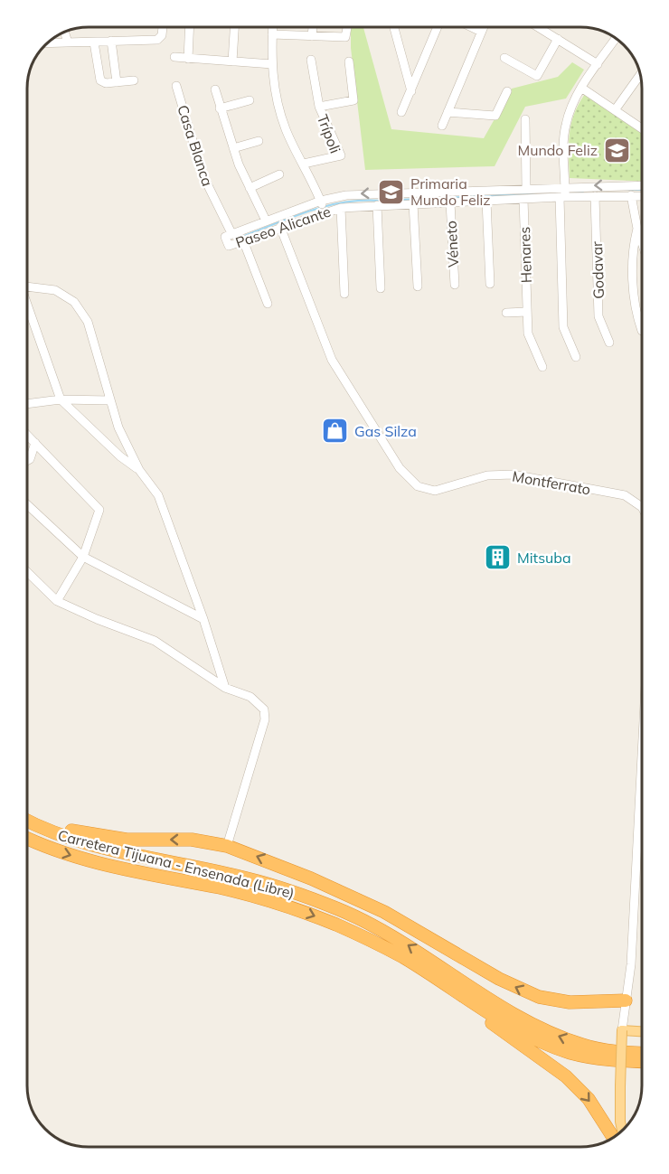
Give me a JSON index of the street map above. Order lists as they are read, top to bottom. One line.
{"streets":{"highway":["Carretera Tijuana - Ensenada (Libre)"],"street":["Trípoli","Casa Blanca","Paseo Alicante","Véneto","Henares","Godavar","Montferrato"]},"crossings":[["Casa Blanca","Paseo Alicante"],["Paseo Alicante","Véneto"],["Paseo Alicante","Henares"],["Paseo Alicante","Godavar"],["Paseo Alicante","Montferrato"]],"places":{"school or university":["Mundo Feliz","Primaria Mundo Feliz"],"shop":["Gas Silza"],"building":["Mitsuba"]}}
